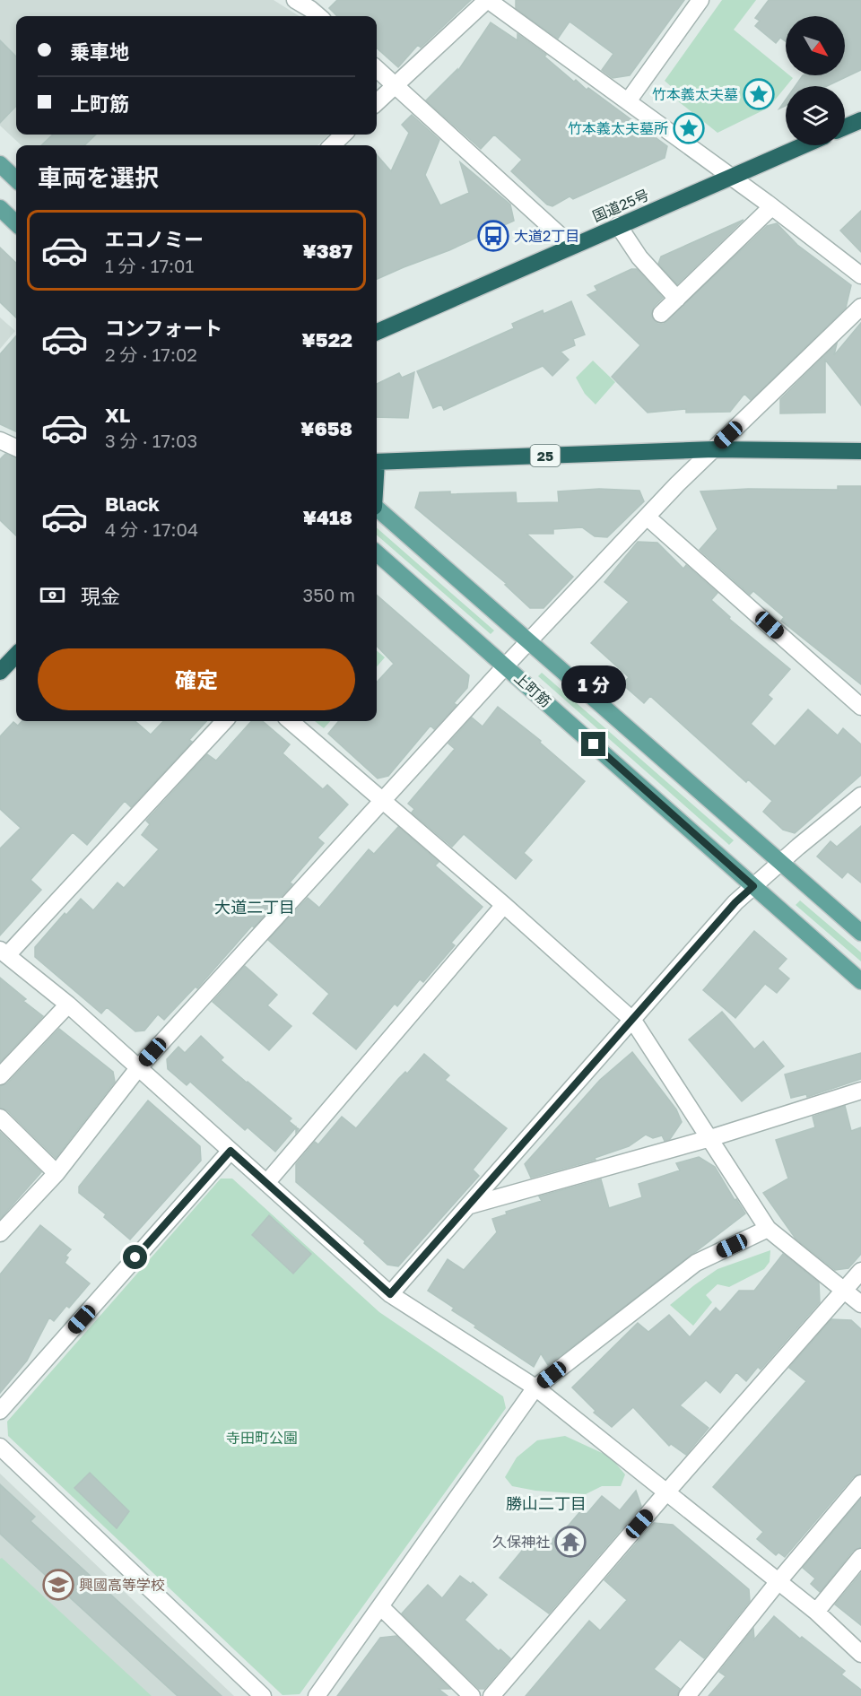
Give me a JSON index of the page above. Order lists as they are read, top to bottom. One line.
{"streets":{"highway":["国道25号","25"],"main road":["上町筋"]},"districts":["大道二丁目","勝山二丁目"],"parks":["寺田町公園"],"places":{"place":["竹本義太夫墓","竹本義太夫墓所"],"bus stop":["大道2丁目"],"temple":["久保神社"],"school or university":["興國高等学校"]},"north":"bottom right","page":{"banner":["乗車地","上町筋"],"heading":"車両を選択","list":[{"name":"エコノミー","note":"1 分 · 17:01","value":"¥387"},{"name":"コンフォート","note":"2 分 · 17:02","value":"¥522"},{"name":"XL","note":"3 分 · 17:03","value":"¥658"},{"name":"Black","note":"4 分 · 17:04","value":"¥418"}],"pay":["現金","350 m"],"buttons":"確定","bubble":"1 分"}}
